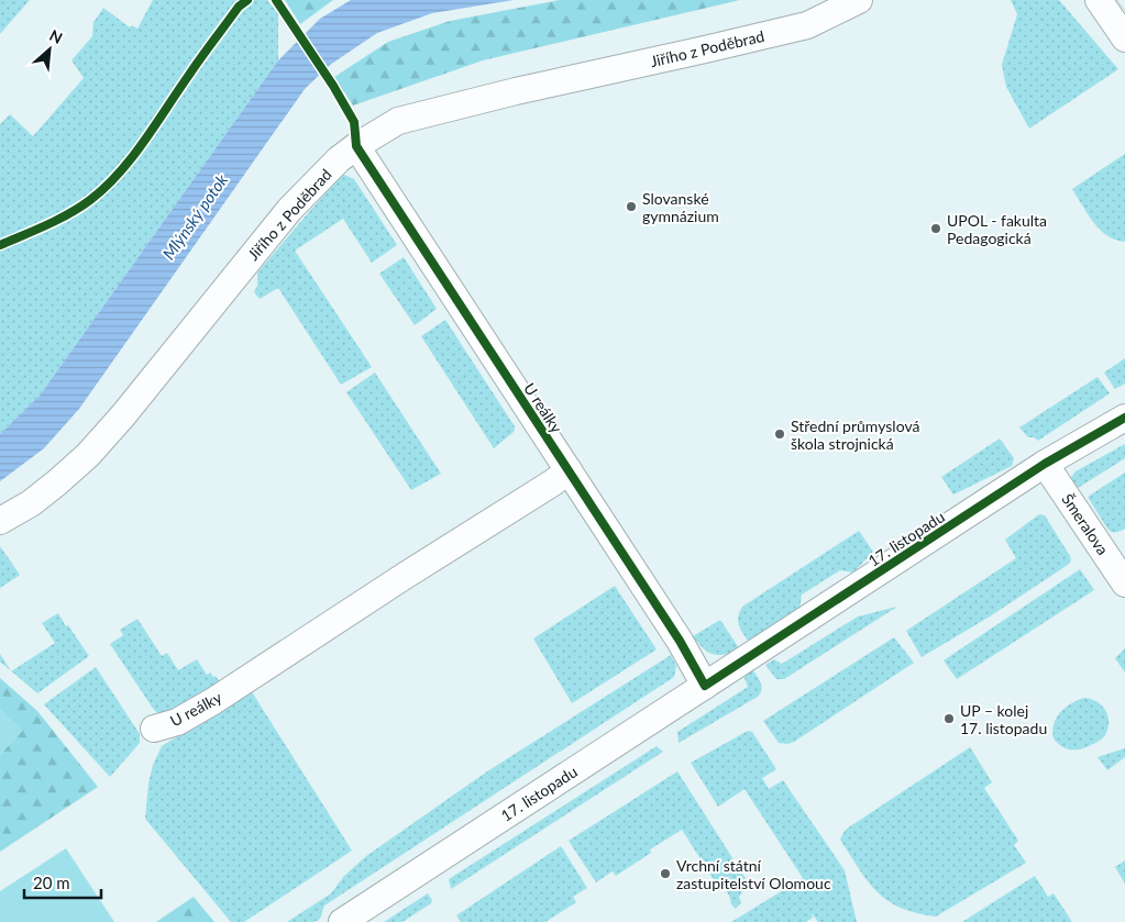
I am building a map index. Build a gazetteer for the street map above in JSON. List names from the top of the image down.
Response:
{
  "streets": {
    "street": [
      "Jiřího z Poděbrad",
      "U reálky",
      "Šmeralova",
      "17. listopadu"
    ]
  },
  "crossings": [
    ["Jiřího z Poděbrad", "U reálky"],
    ["U reálky", "17. listopadu"],
    ["Šmeralova", "17. listopadu"]
  ],
  "water": ["Mlýnský potok"],
  "places": [
    "Slovanské gymnázium",
    "UPOL - fakulta Pedagogická",
    "Střední průmyslová škola strojnická",
    "UP – kolej 17. listopadu",
    "Vrchní státní zastupitelství Olomouc"
  ],
  "scale_bar": "20 m",
  "north": "top right"
}
